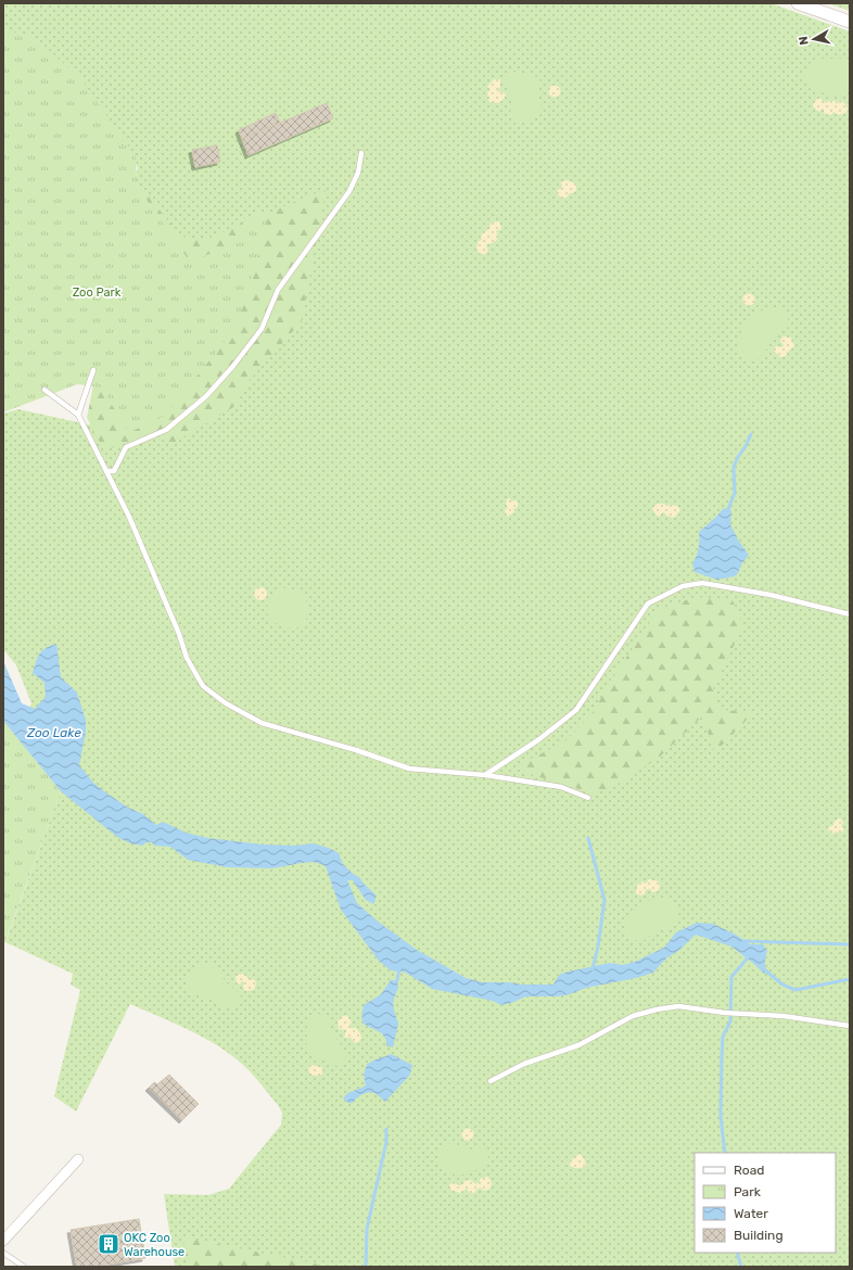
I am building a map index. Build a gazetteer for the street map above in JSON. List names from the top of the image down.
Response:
{
  "water": ["Zoo Lake"],
  "parks": ["Zoo Park"],
  "places": {
    "building": ["OKC Zoo Warehouse"]
  },
  "legend": [
    "Road",
    "Park",
    "Water",
    "Building"
  ],
  "north": "left"
}
